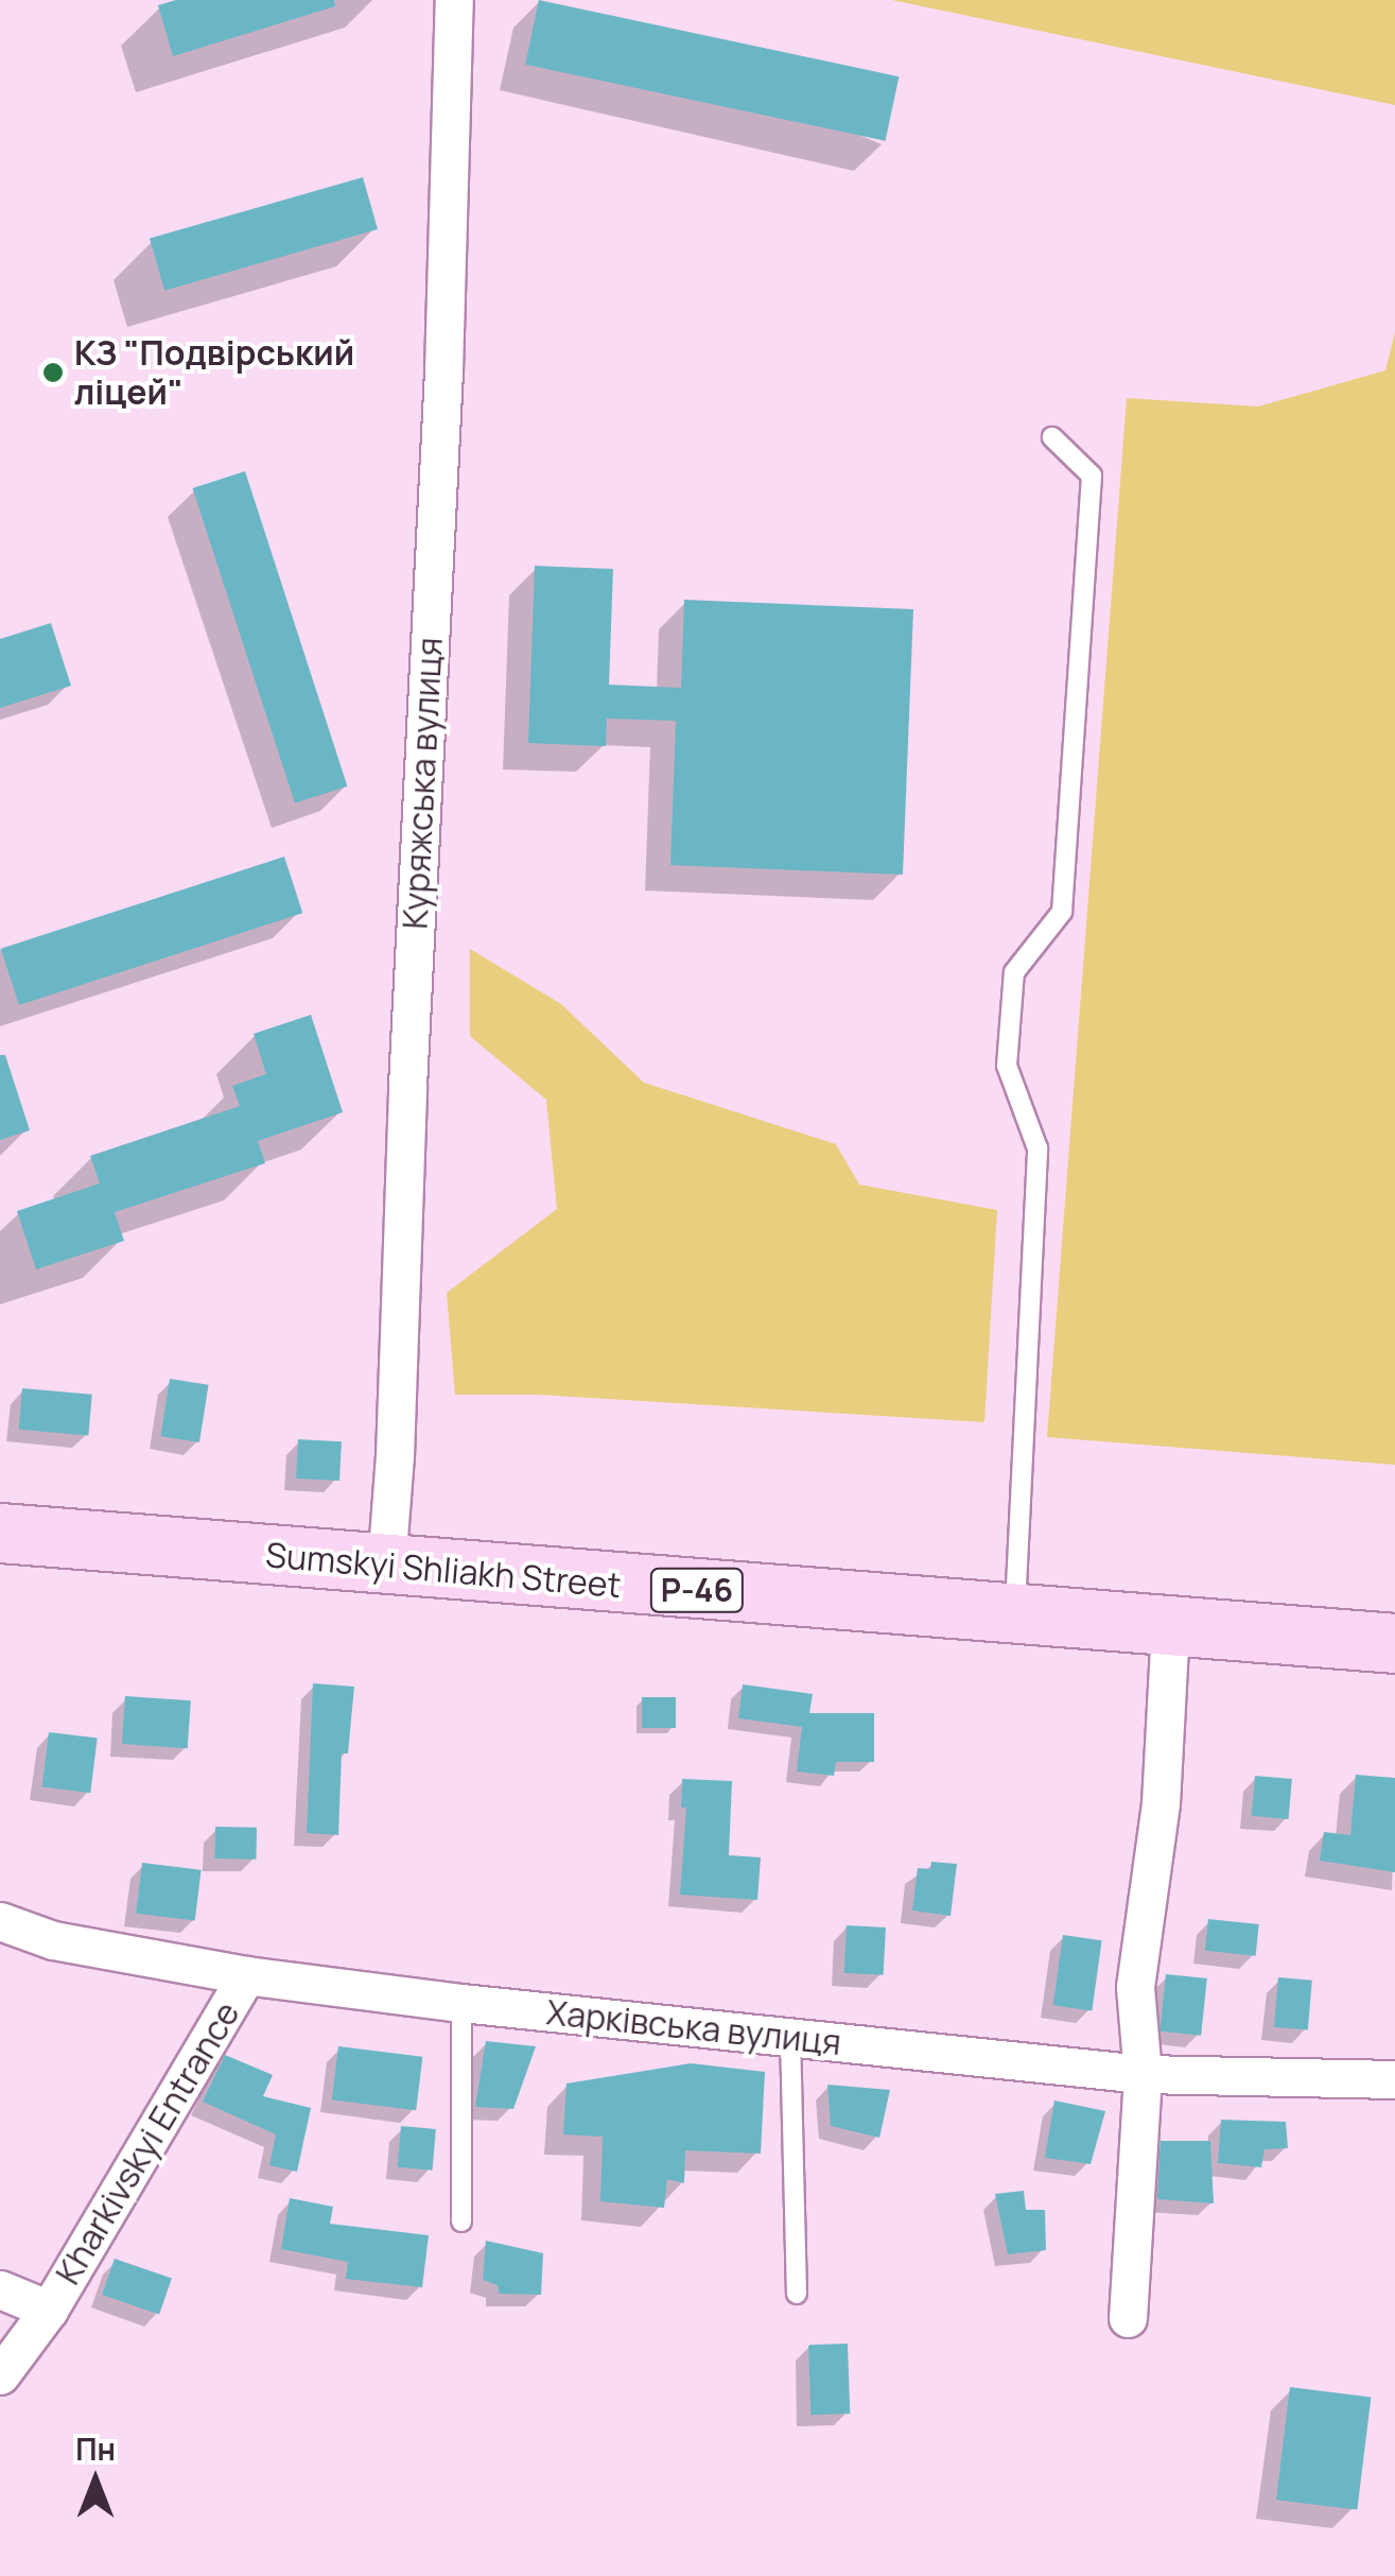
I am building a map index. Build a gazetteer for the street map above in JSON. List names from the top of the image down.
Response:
{
  "streets": {
    "main road": ["Sumskyi Shliakh Street", "Р-46"],
    "street": ["Куряжська вулиця", "Харківська вулиця", "Kharkivskyi Entrance"]
  },
  "crossings": [
    ["Куряжська вулиця", "Sumskyi Shliakh Street"],
    ["Харківська вулиця", "Kharkivskyi Entrance"]
  ],
  "places": ["КЗ \"Подвірський ліцей\""],
  "north": "top"
}
